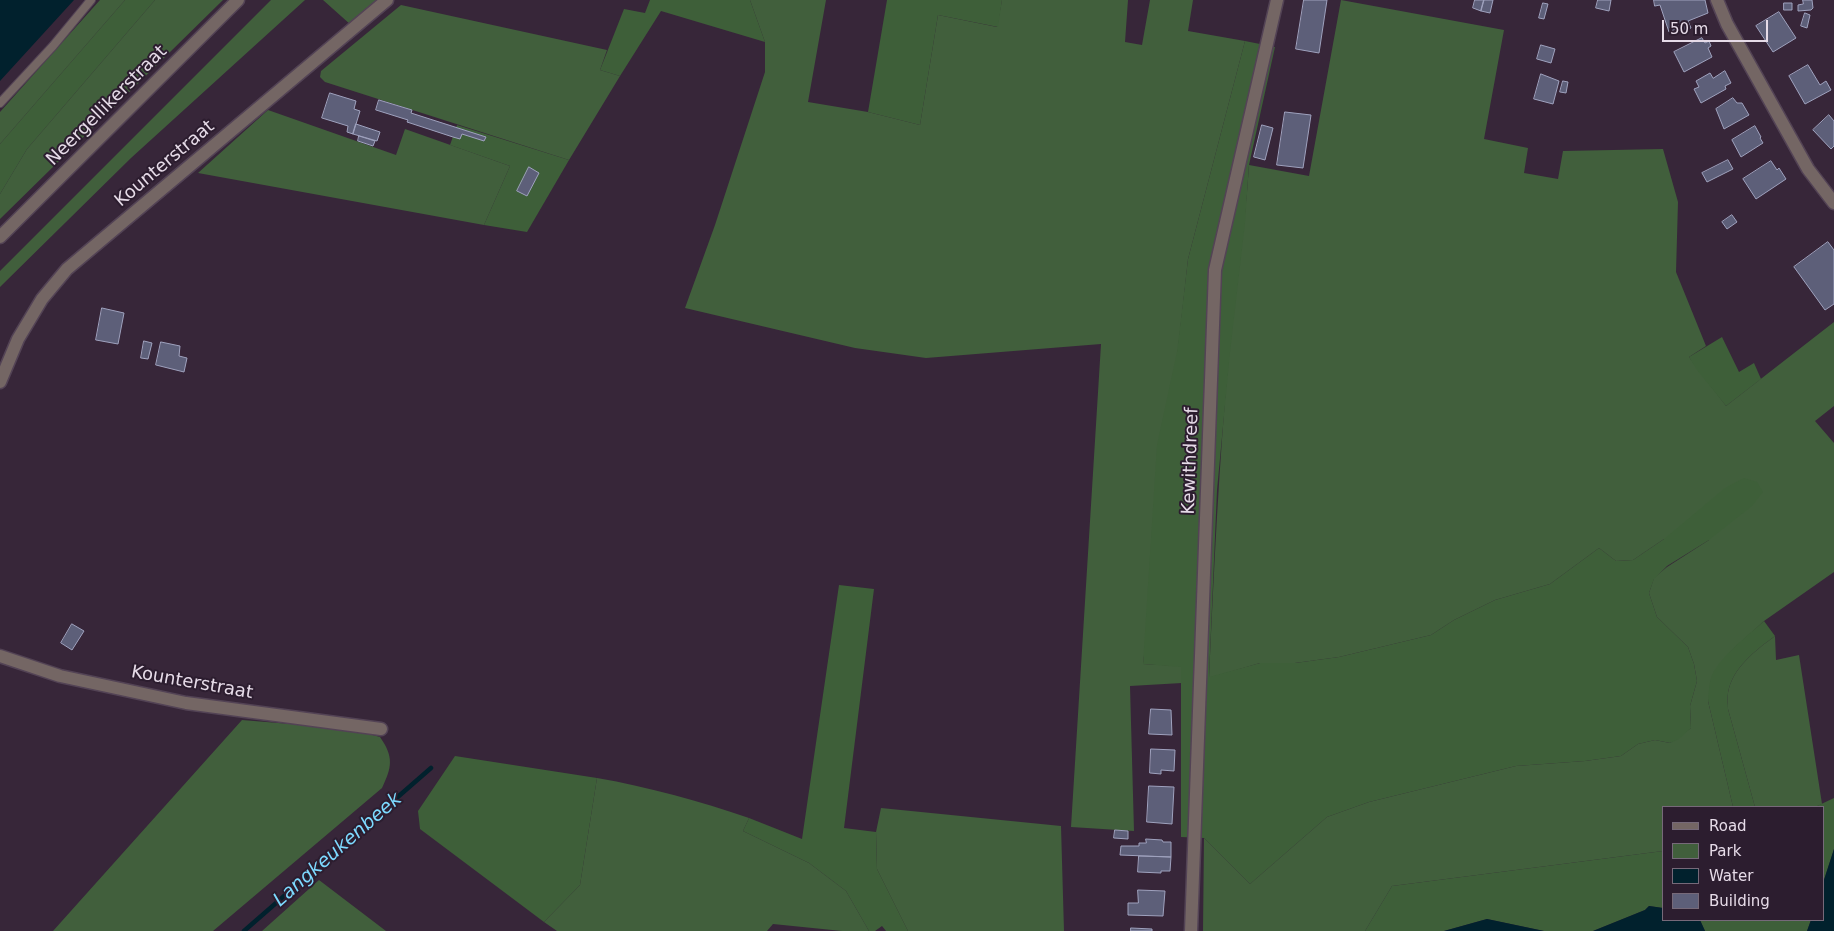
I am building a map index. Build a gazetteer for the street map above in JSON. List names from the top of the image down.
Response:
{
  "streets": {
    "street": ["Neergellikerstraat", "Kounterstraat", "Kewithdreef"]
  },
  "water": ["Langkeukenbeek"],
  "legend": [
    "Road",
    "Park",
    "Water",
    "Building"
  ],
  "scale_bar": "50 m"
}
